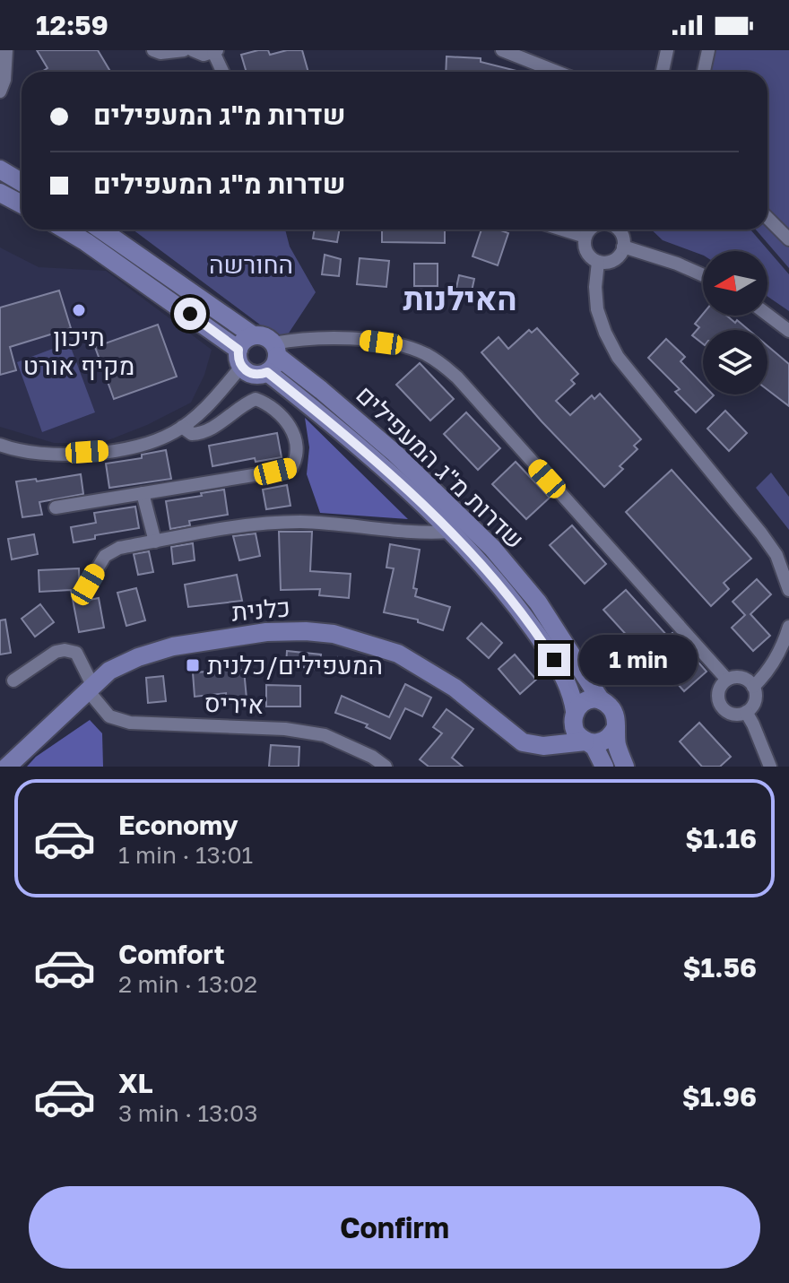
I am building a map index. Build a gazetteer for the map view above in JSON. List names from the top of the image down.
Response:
{
  "streets": {
    "main road": ["שדרות מ\"ג המעפילים", "כלנית"],
    "street": ["איריס"]
  },
  "crossings": [
    ["כלנית", "איריס"]
  ],
  "districts": ["האילנות"],
  "parks": ["החורשה"],
  "places": {
    "other": ["תיכון מקיף אורט"],
    "transit": ["המעפילים/כלנית"]
  },
  "north": "left",
  "page": {
    "status": "12:59",
    "banner": ["שדרות מ\"ג המעפילים", "שדרות מ\"ג המעפילים"],
    "bubble": "1 min",
    "list": [
      {
        "name": "Economy",
        "note": "1 min · 13:01",
        "value": "$1.16"
      },
      {
        "name": "Comfort",
        "note": "2 min · 13:02",
        "value": "$1.56"
      },
      {
        "name": "XL",
        "note": "3 min · 13:03",
        "value": "$1.96"
      }
    ],
    "buttons": "Confirm"
  }
}
